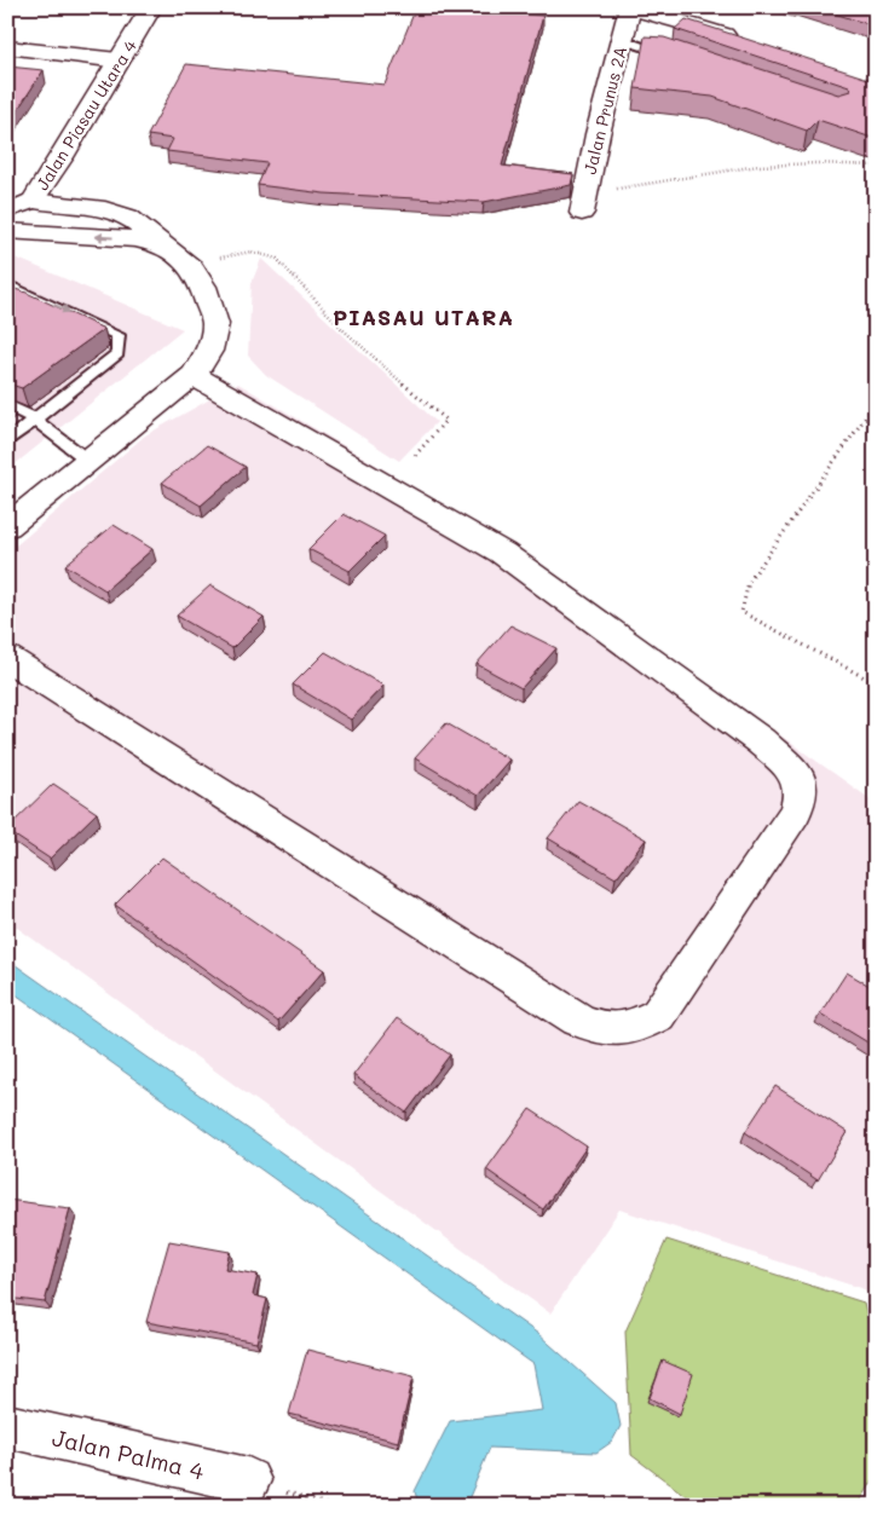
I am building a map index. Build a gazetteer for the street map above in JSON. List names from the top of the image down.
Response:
{
  "streets": {
    "street": ["Jalan Prunus 2A", "Jalan Piasau Utara 4", "Jalan Palma 4"]
  },
  "districts": ["PIASAU UTARA"]
}
